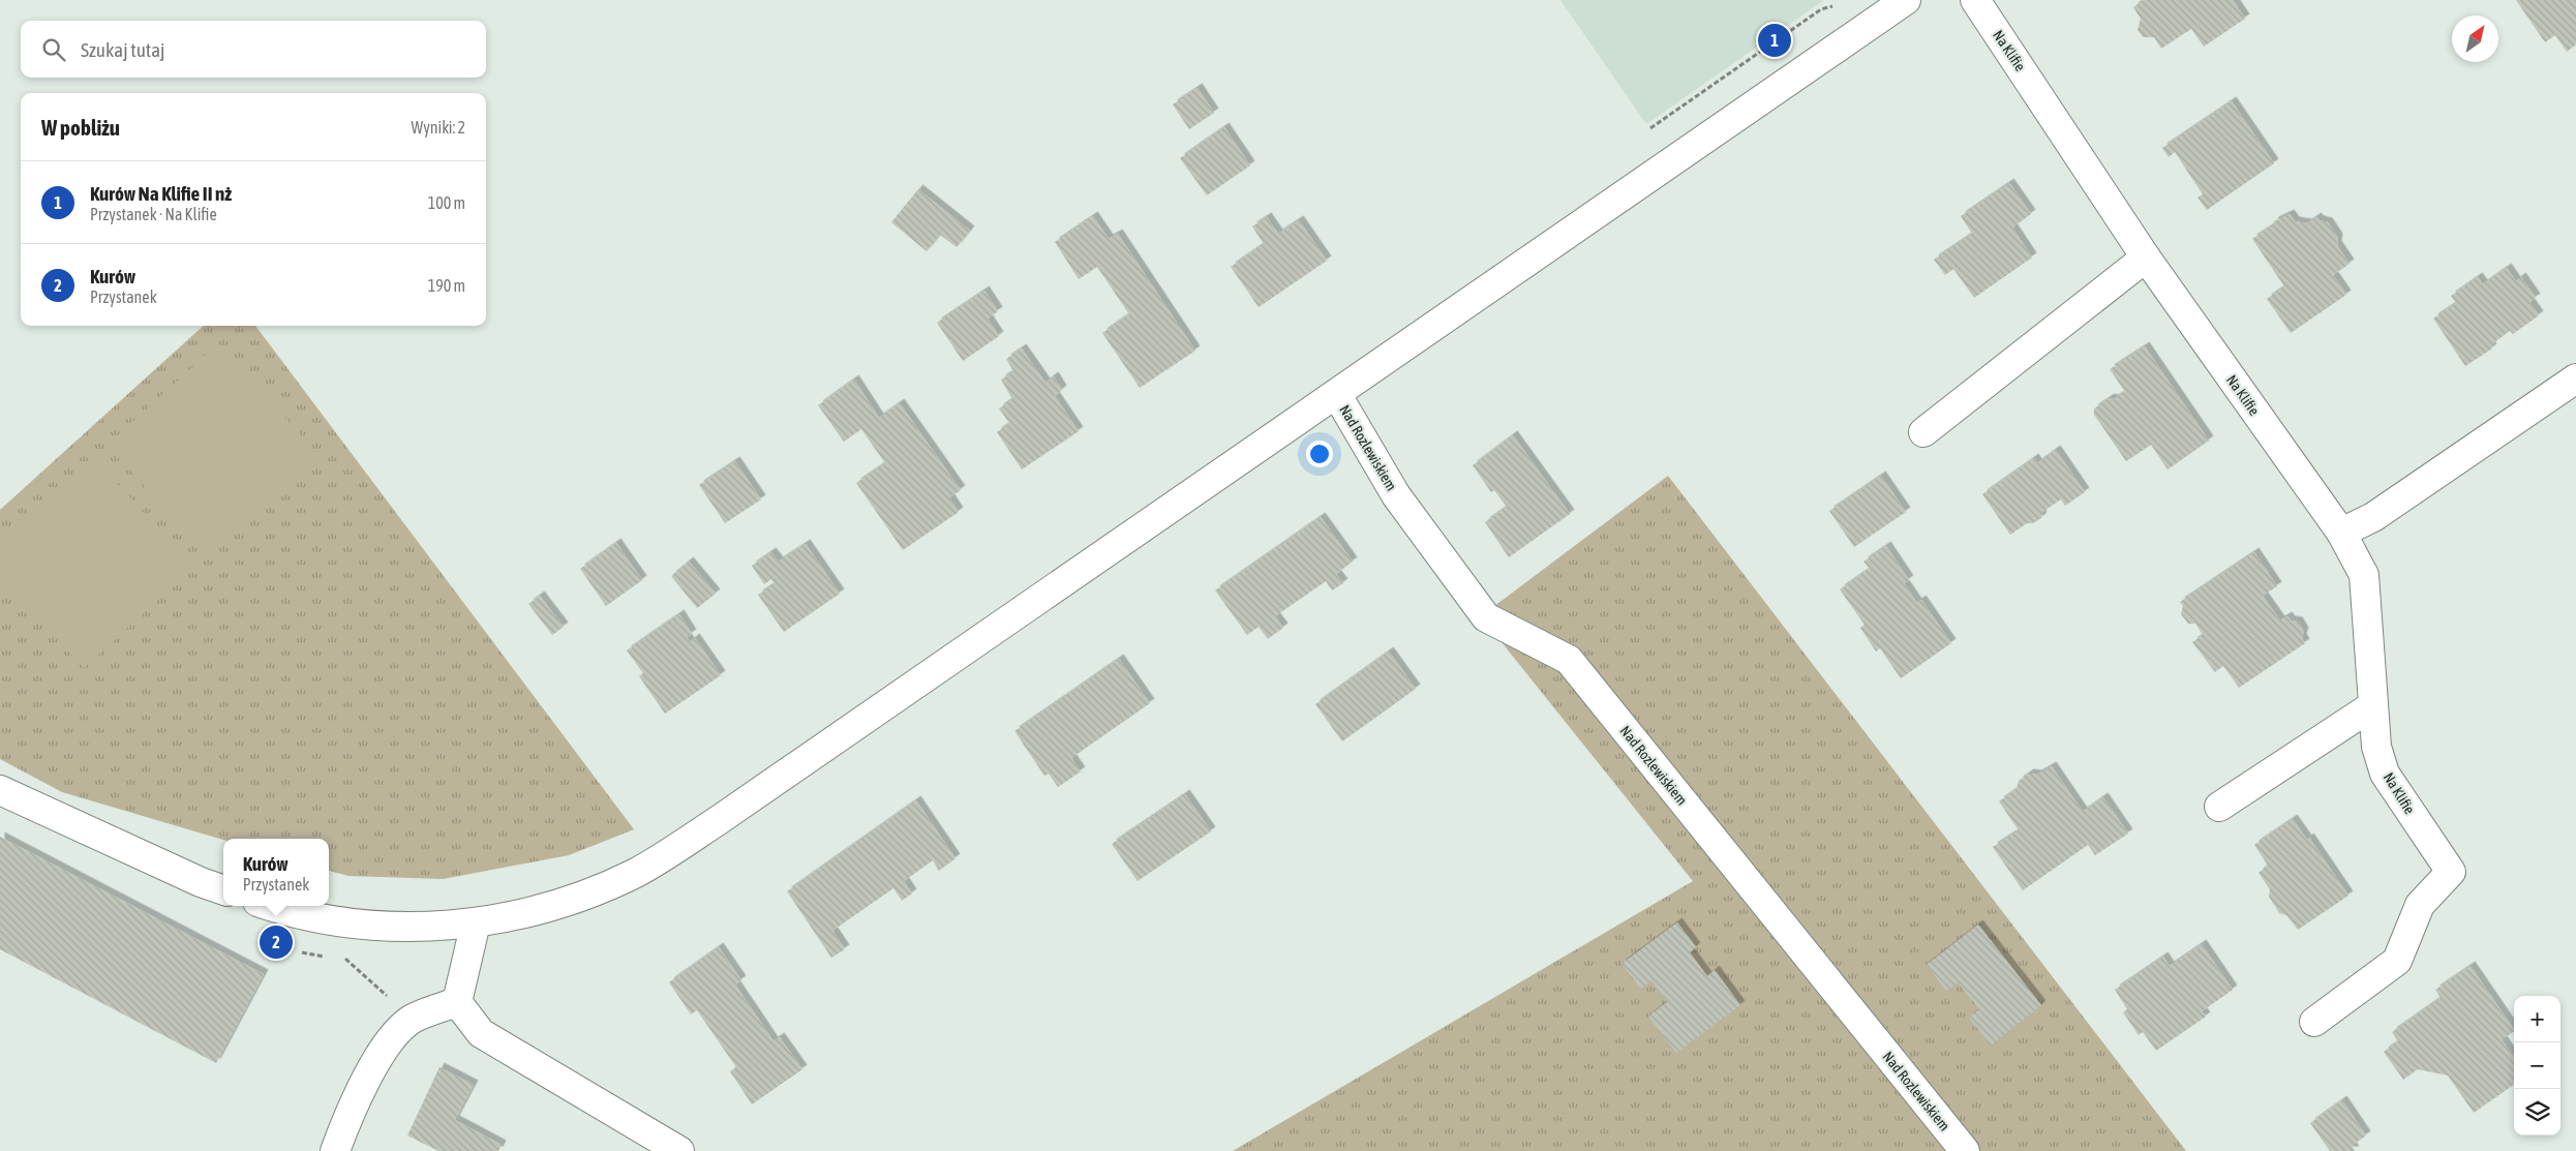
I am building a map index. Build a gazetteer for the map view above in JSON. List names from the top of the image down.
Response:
{
  "streets": {
    "street": ["Na Klifie", "Nad Rozlewiskiem"]
  },
  "north": "top right",
  "page": {
    "search": "Szukaj tutaj",
    "pins": ["1", "2"],
    "heading": ["W pobliżu", "Wyniki: 2"],
    "list": [
      {
        "mark": "1",
        "name": "Kurów Na Klifie II nż",
        "note": "Przystanek · Na Klifie",
        "value": "100 m"
      },
      {
        "mark": "2",
        "name": "Kurów",
        "note": "Przystanek",
        "value": "190 m"
      }
    ],
    "popup": ["Kurów", "Przystanek"],
    "map_buttons": ["+", "−"]
  }
}
